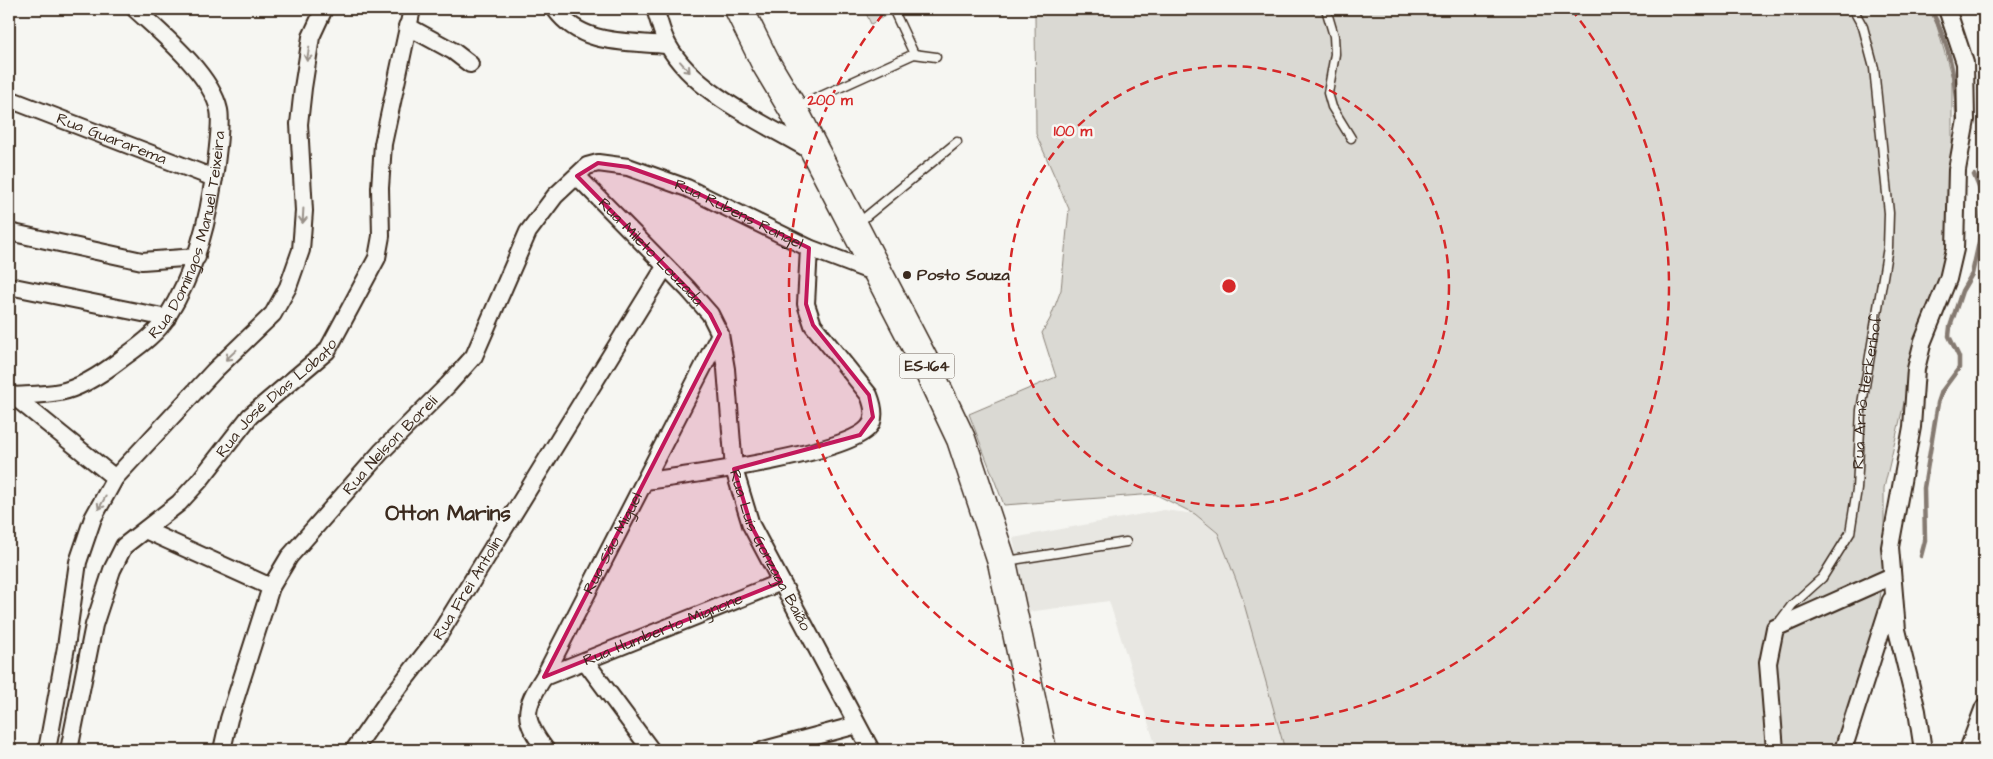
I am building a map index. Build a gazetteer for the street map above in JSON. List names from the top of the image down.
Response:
{
  "streets": {
    "highway": ["ES-164"],
    "street": [
      "Rua Guararema",
      "Rua Rubens Rangel",
      "Rua Domingos Manuel Teixeira",
      "Rua Mileto Louzada",
      "Rua Arnô Herkenhof",
      "Rua José Dias Lobato",
      "Rua Nelson Boreli",
      "Rua São Miguel",
      "Rua Luís Gonzaga Baião",
      "Rua Frei Antolin",
      "Rua Humberto Mignone"
    ]
  },
  "crossings": [
    ["Rua Guararema", "Rua Domingos Manuel Teixeira"],
    ["Rua Rubens Rangel", "ES-164"],
    ["Rua Rubens Rangel", "Rua Nelson Boreli"],
    ["Rua Mileto Louzada", "Rua Nelson Boreli"],
    ["Rua Mileto Louzada", "Rua São Miguel"],
    ["Rua Mileto Louzada", "Rua Luís Gonzaga Baião"],
    ["Rua Mileto Louzada", "Rua Frei Antolin"],
    ["Rua São Miguel", "Rua Luís Gonzaga Baião"],
    ["Rua São Miguel", "Rua Humberto Mignone"],
    ["Rua Luís Gonzaga Baião", "Rua Humberto Mignone"]
  ],
  "districts": ["Otton Marins"],
  "places": ["Posto Souza"],
  "rings": ["200 m", "100 m"]
}
